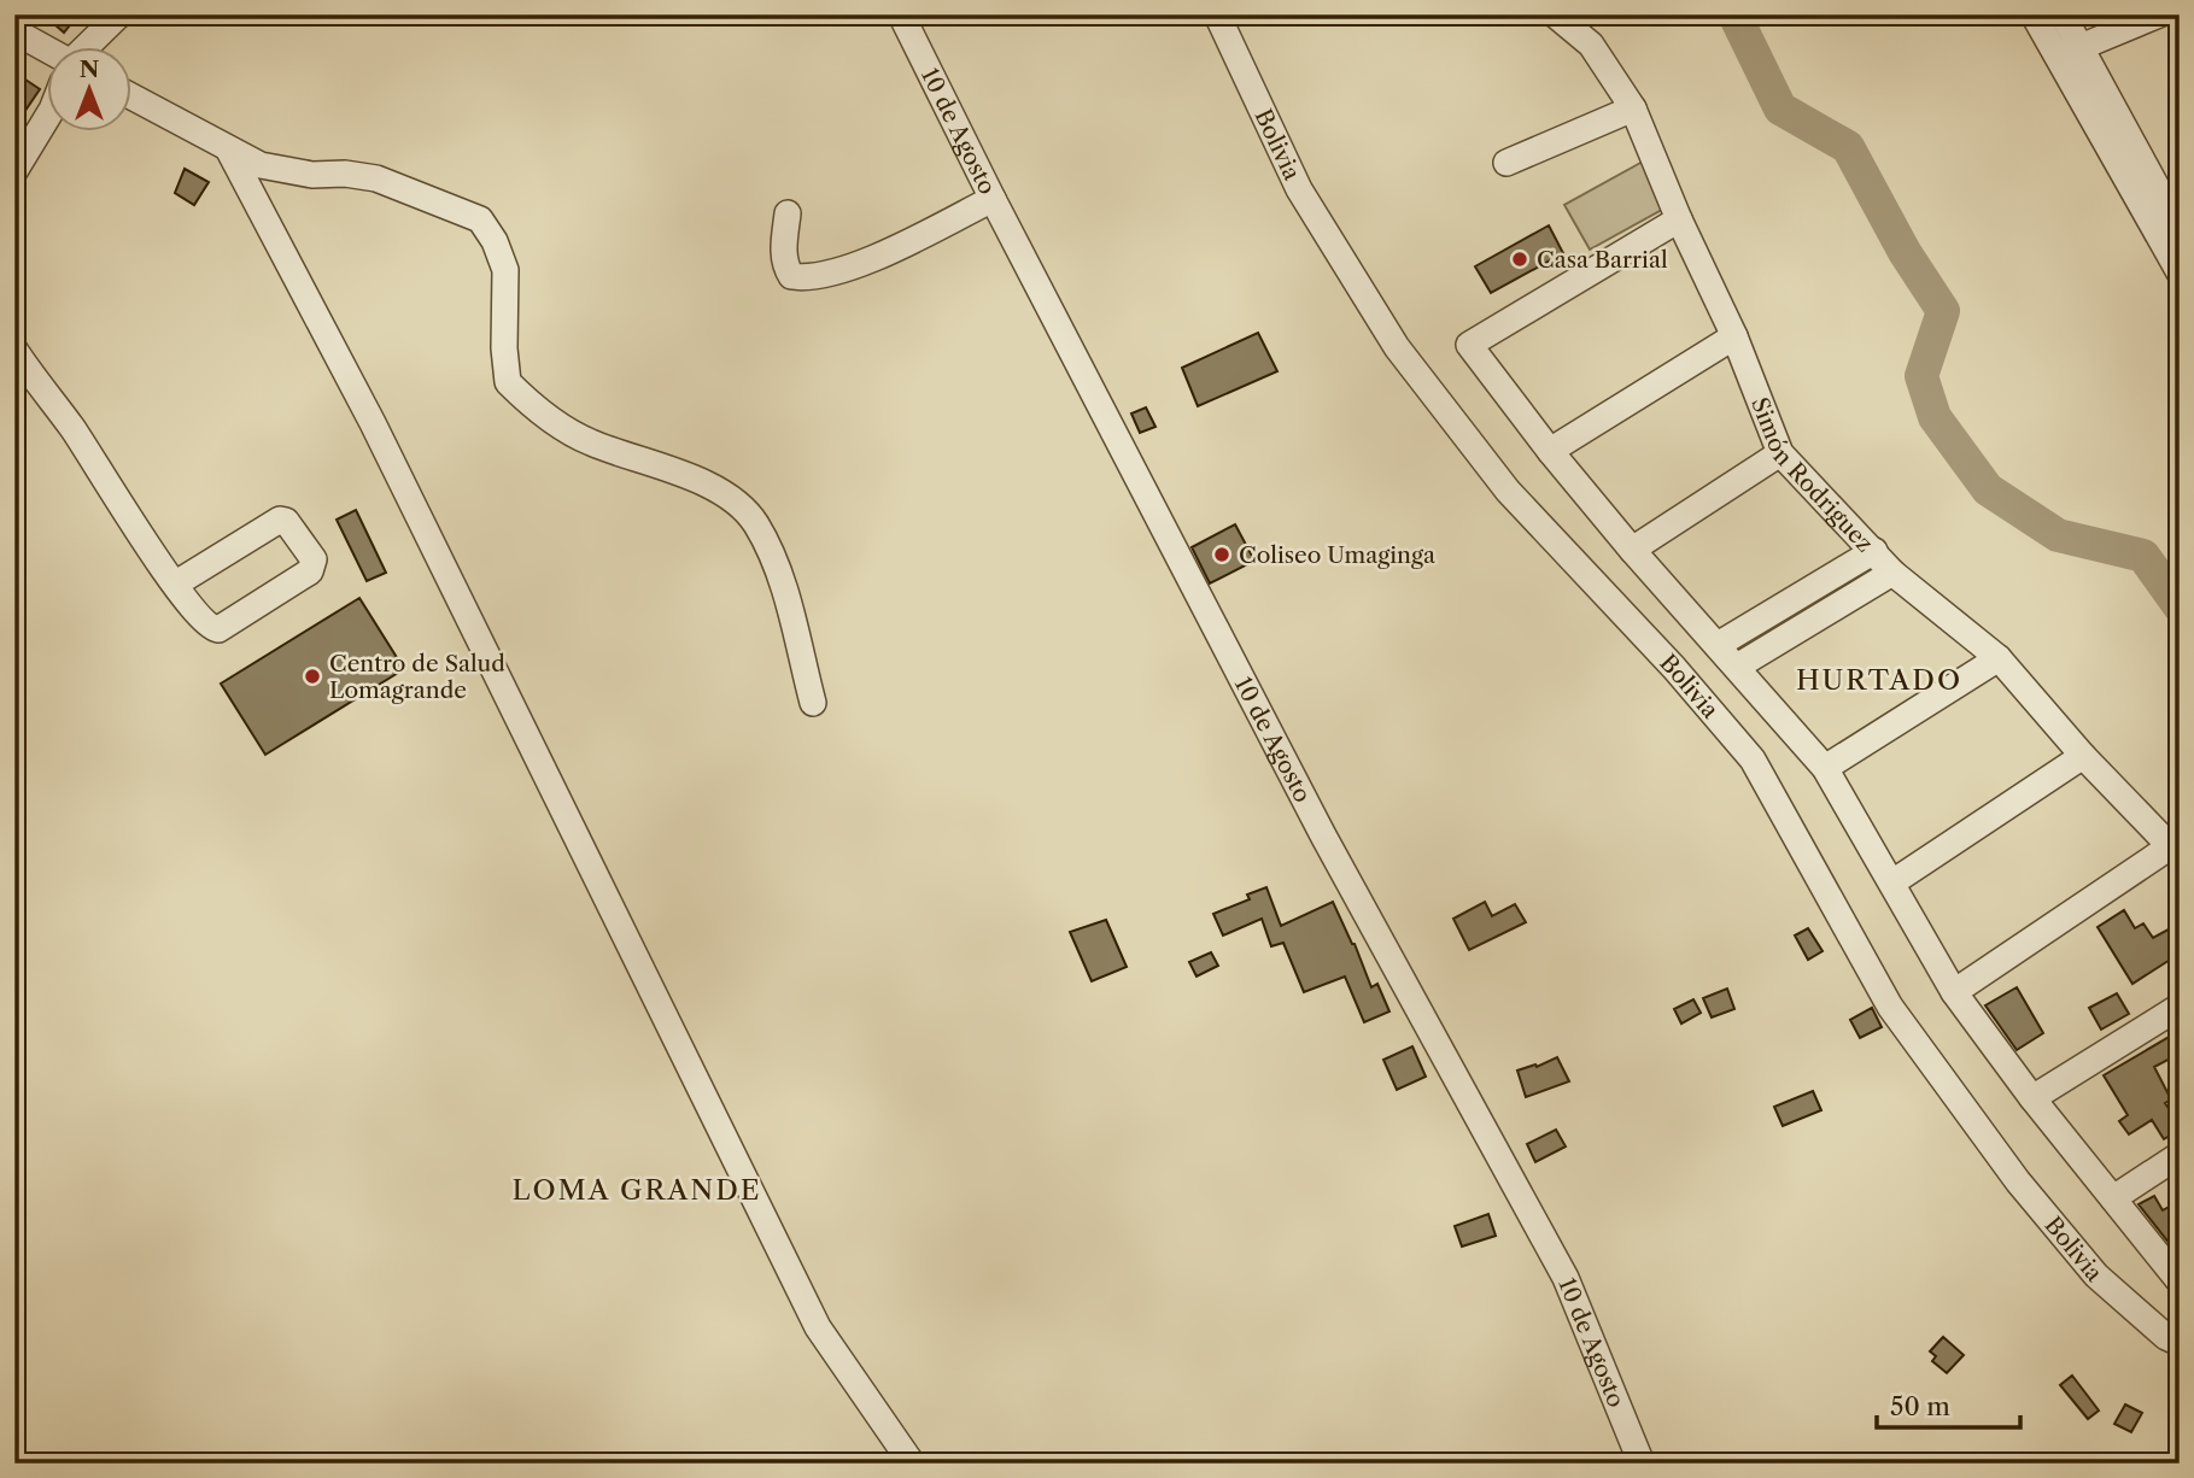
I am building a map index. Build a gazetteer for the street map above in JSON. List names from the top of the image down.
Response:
{
  "streets": {
    "street": ["10 de Agosto", "Bolivia", "Simón Rodriguez"]
  },
  "districts": ["HURTADO", "LOMA GRANDE"],
  "places": ["Casa Barrial", "Coliseo Umaginga", "Centro de Salud Lomagrande"],
  "scale_bar": "50 m",
  "north": "top"
}
